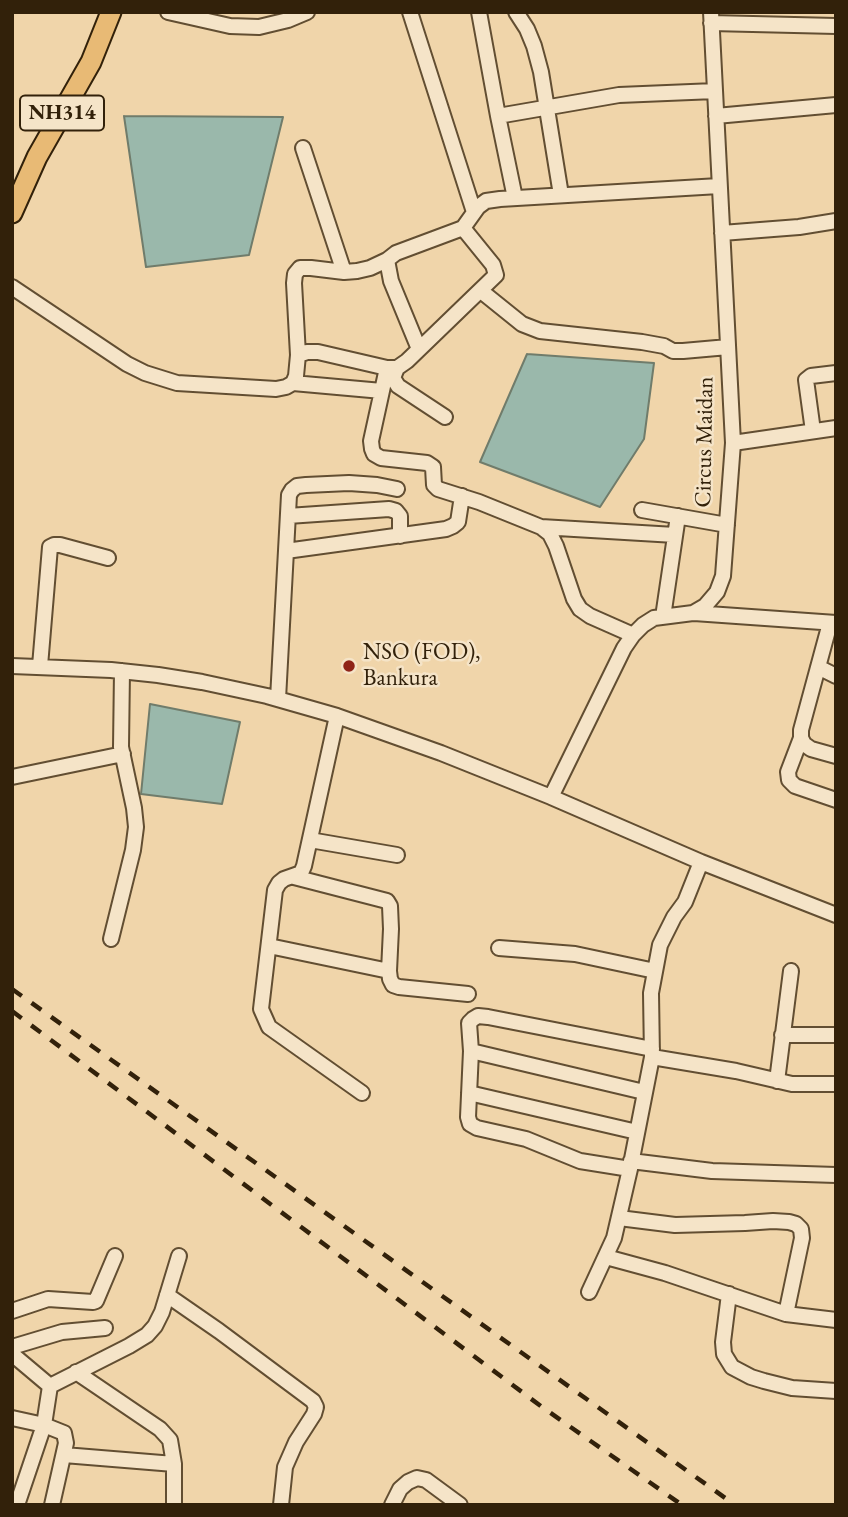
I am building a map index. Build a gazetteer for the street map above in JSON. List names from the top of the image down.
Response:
{
  "streets": {
    "highway": ["NH314"],
    "street": ["Circus Maidan"]
  },
  "places": ["NSO (FOD), Bankura"]
}
